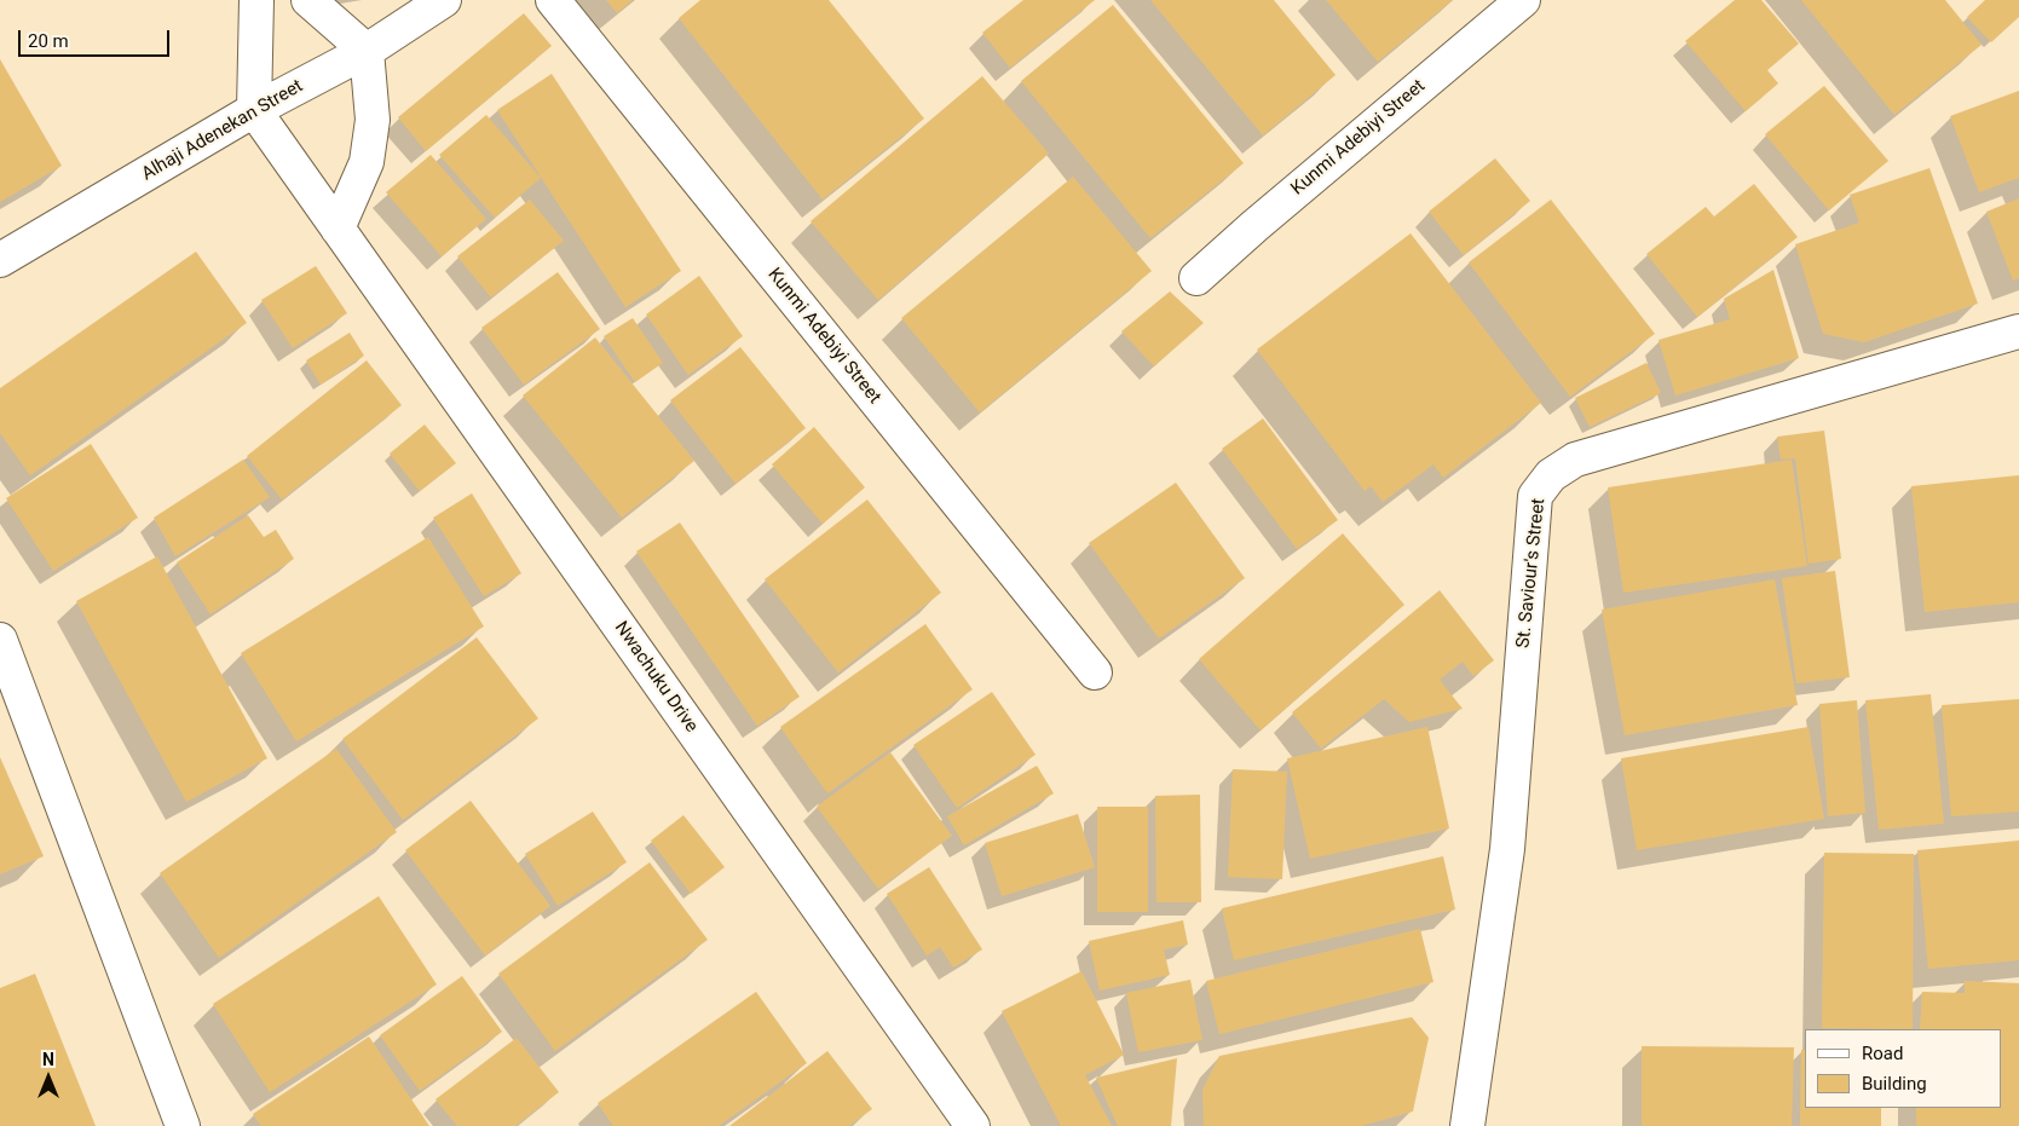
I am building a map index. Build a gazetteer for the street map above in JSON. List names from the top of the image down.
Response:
{
  "streets": {
    "street": [
      "Alhaji Adenekan Street",
      "Kunmi Adebiyi Street",
      "St. Saviour's Street",
      "Nwachuku Drive"
    ]
  },
  "crossings": [
    ["Alhaji Adenekan Street", "Nwachuku Drive"]
  ],
  "legend": ["Road", "Building"],
  "scale_bar": "20 m",
  "north": "top"
}
